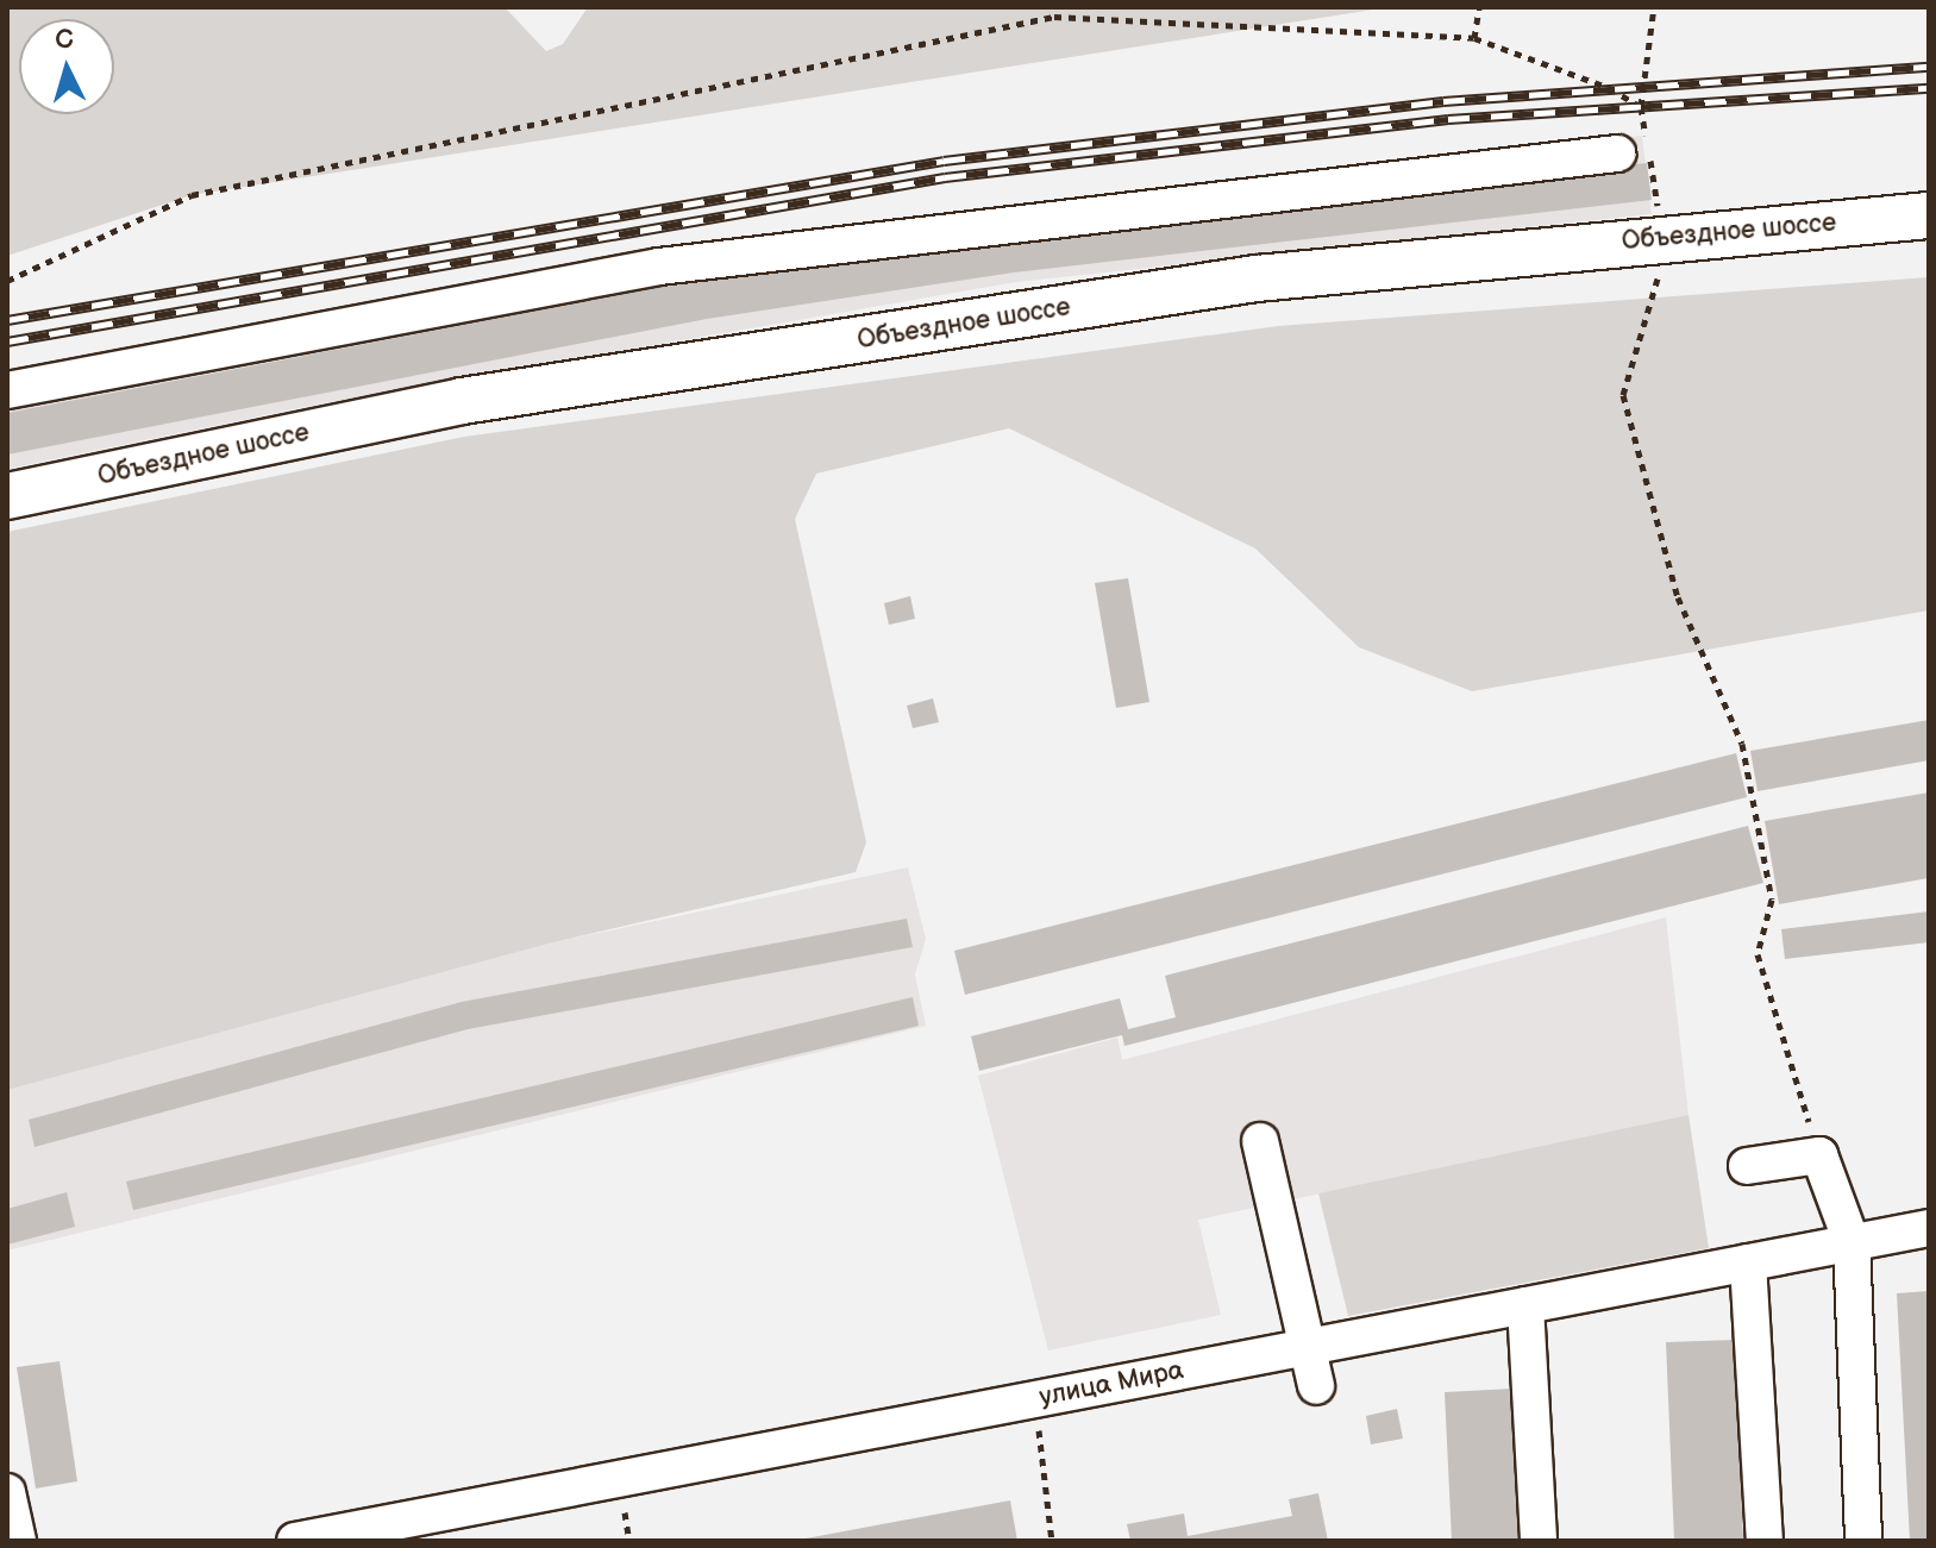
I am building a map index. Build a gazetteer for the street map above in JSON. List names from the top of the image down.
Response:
{
  "streets": {
    "main road": ["Объездное шоссе"],
    "street": ["улица Мира"]
  },
  "north": "top"
}
